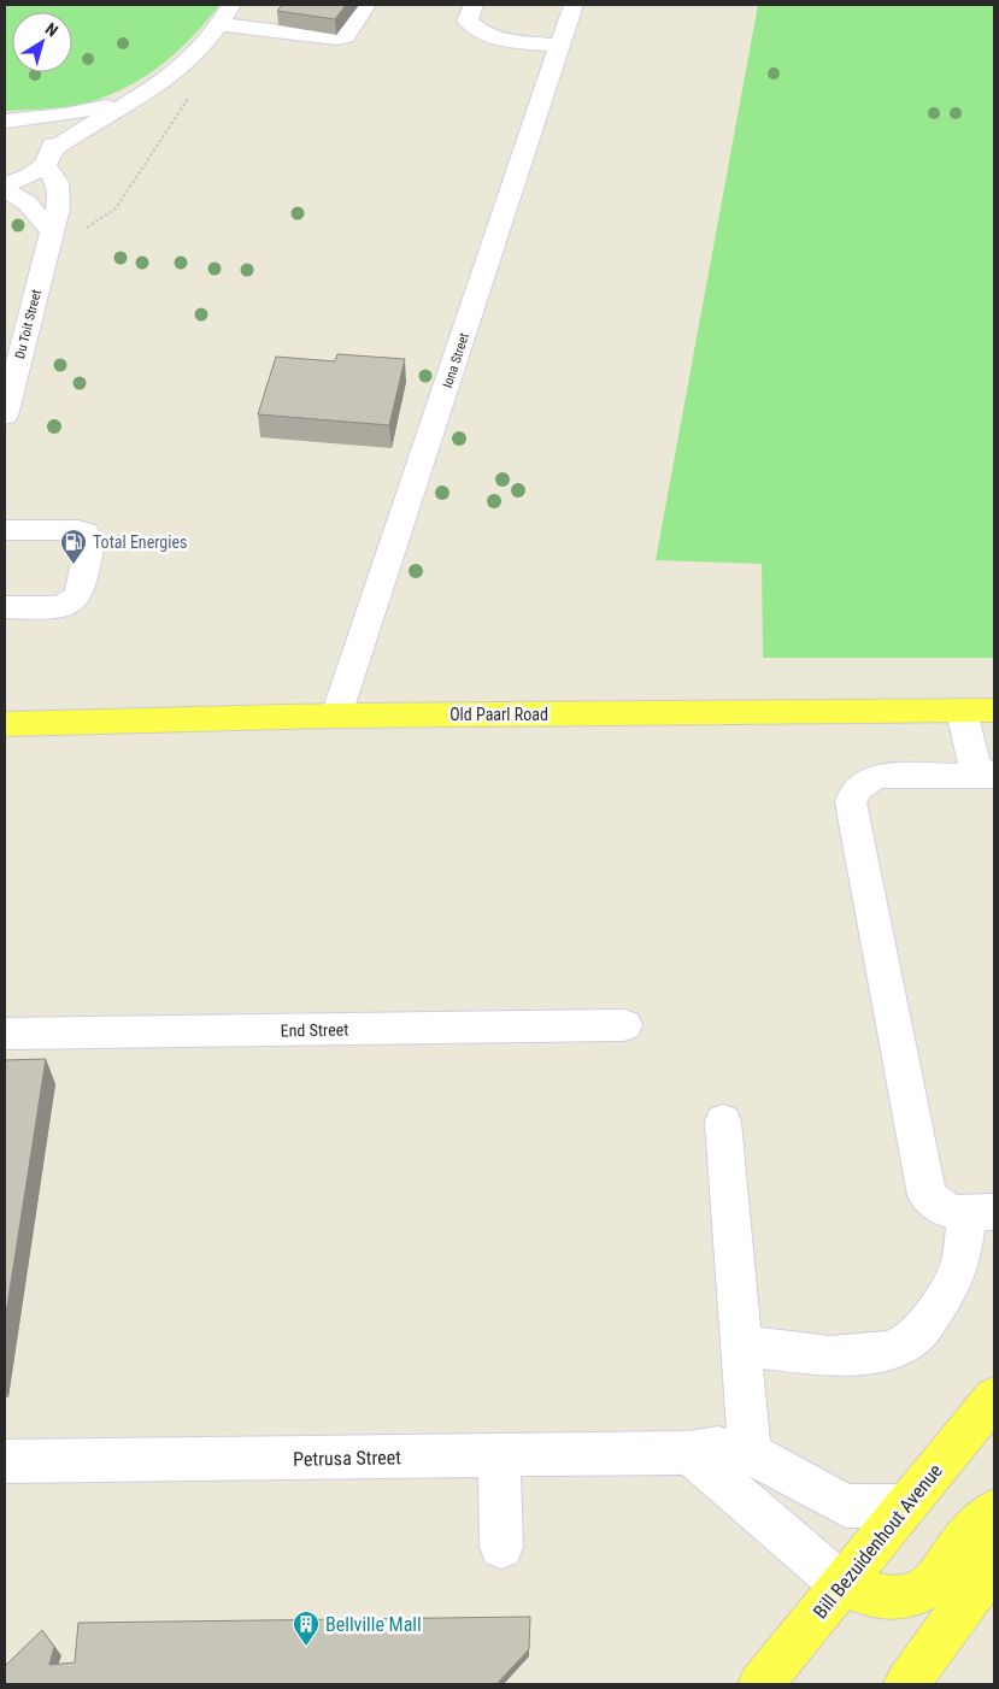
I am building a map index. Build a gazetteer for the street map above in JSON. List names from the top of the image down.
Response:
{
  "streets": {
    "main road": ["Old Paarl Road", "Bill Bezuidenhout Avenue"],
    "street": [
      "Du Toit Street",
      "Iona Street",
      "End Street",
      "Petrusa Street"
    ]
  },
  "crossings": [
    ["Iona Street", "Old Paarl Road"],
    ["Petrusa Street", "Bill Bezuidenhout Avenue"]
  ],
  "places": {
    "fuel station": ["Total Energies"],
    "building": ["Bellville Mall"]
  },
  "north": "top right"
}
